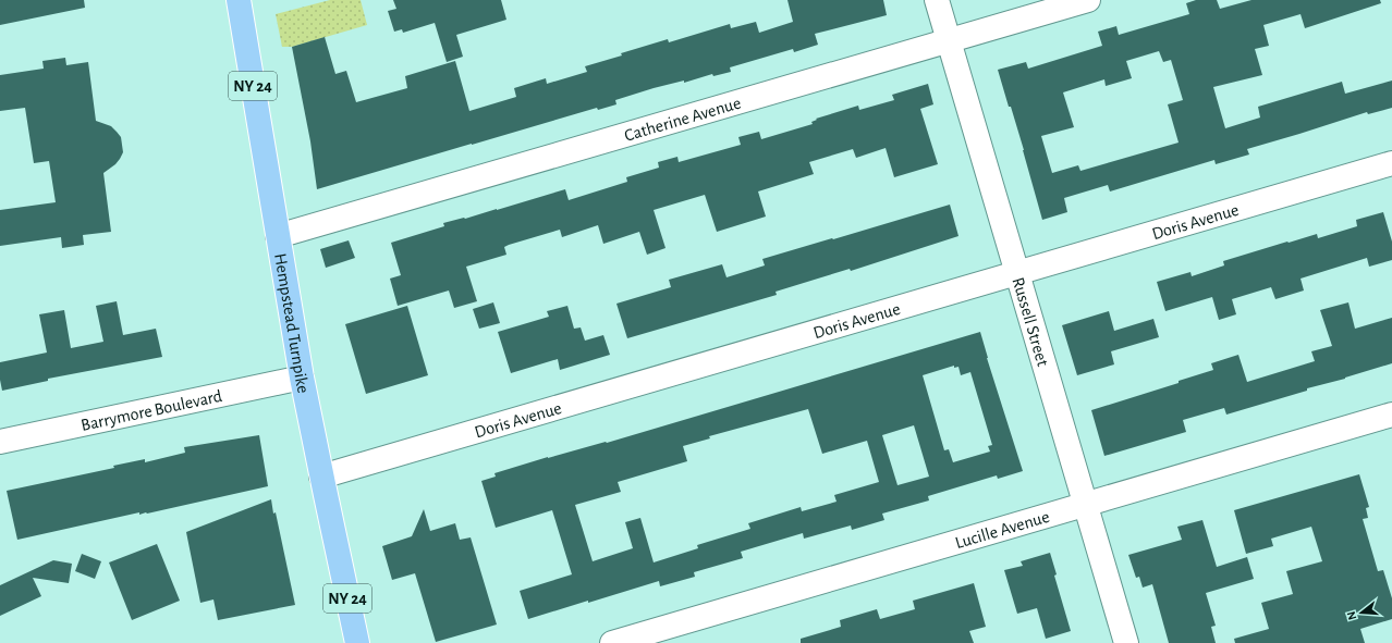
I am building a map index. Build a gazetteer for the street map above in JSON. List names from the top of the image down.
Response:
{
  "streets": {
    "main road": ["NY 24", "Hempstead Turnpike"],
    "street": [
      "Catherine Avenue",
      "Doris Avenue",
      "Russell Street",
      "Barrymore Boulevard",
      "Lucille Avenue"
    ]
  },
  "crossings": [
    ["Catherine Avenue", "Russell Street"],
    ["Catherine Avenue", "Hempstead Turnpike"],
    ["Doris Avenue", "Russell Street"],
    ["Doris Avenue", "Hempstead Turnpike"],
    ["Russell Street", "Lucille Avenue"],
    ["Hempstead Turnpike", "Barrymore Boulevard"]
  ],
  "north": "left"
}
